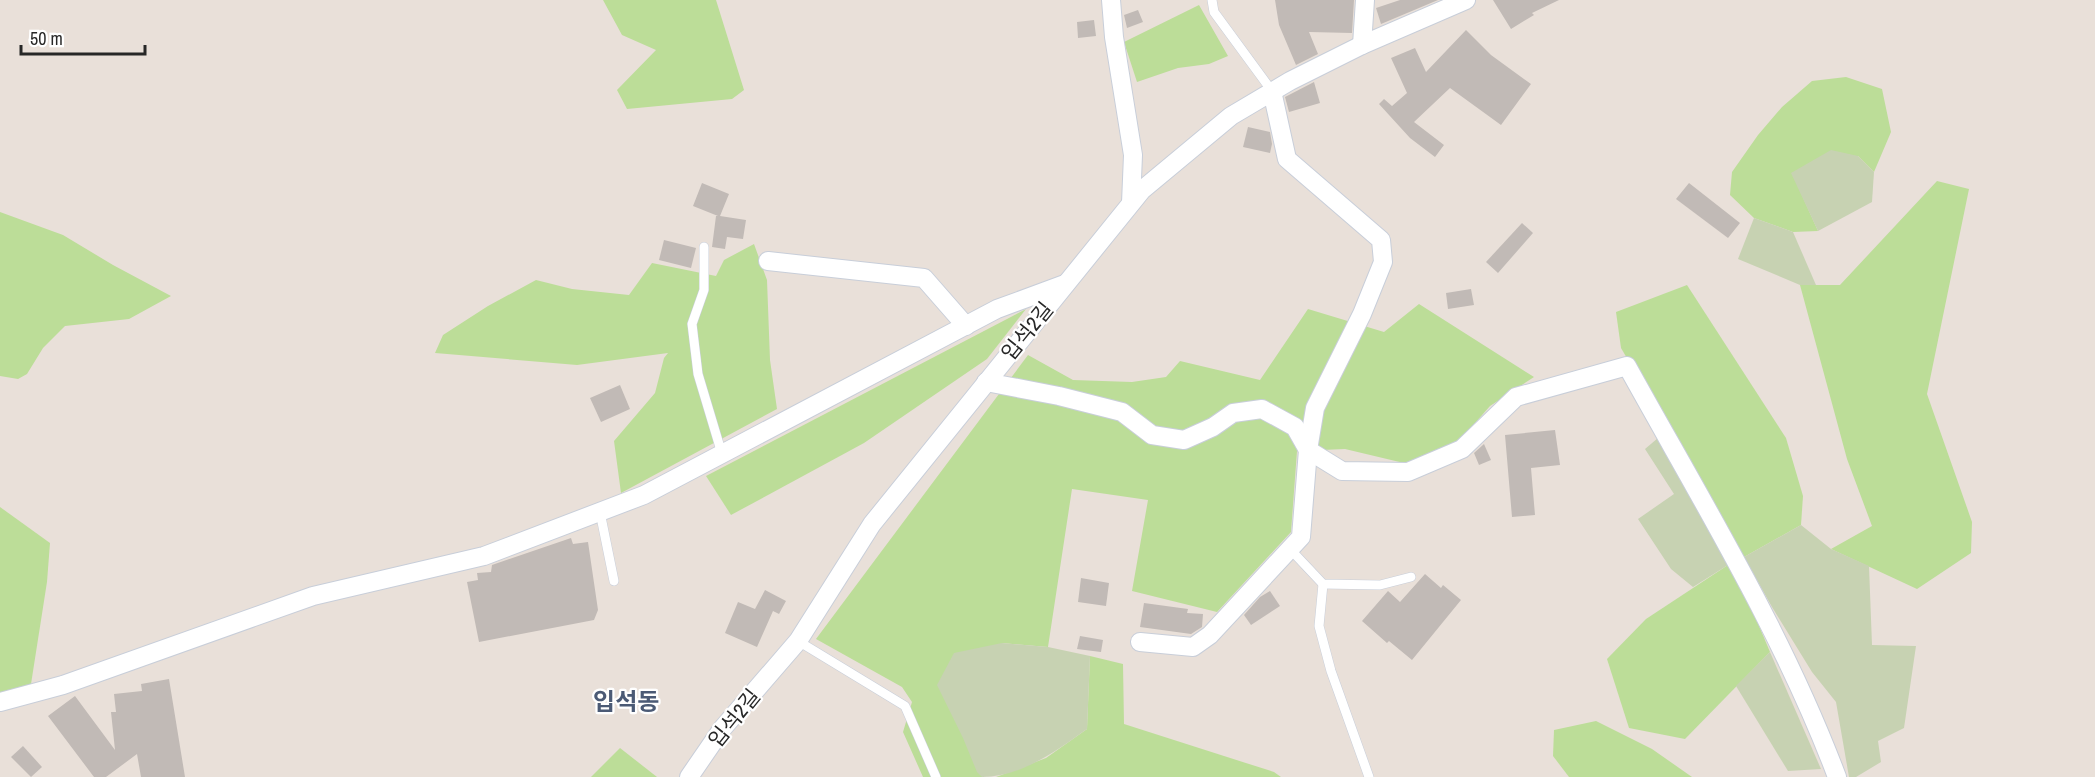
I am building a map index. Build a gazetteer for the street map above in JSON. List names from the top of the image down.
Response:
{
  "streets": {
    "street": ["입석2길"]
  },
  "districts": ["입석동"],
  "scale_bar": "50 m"
}
